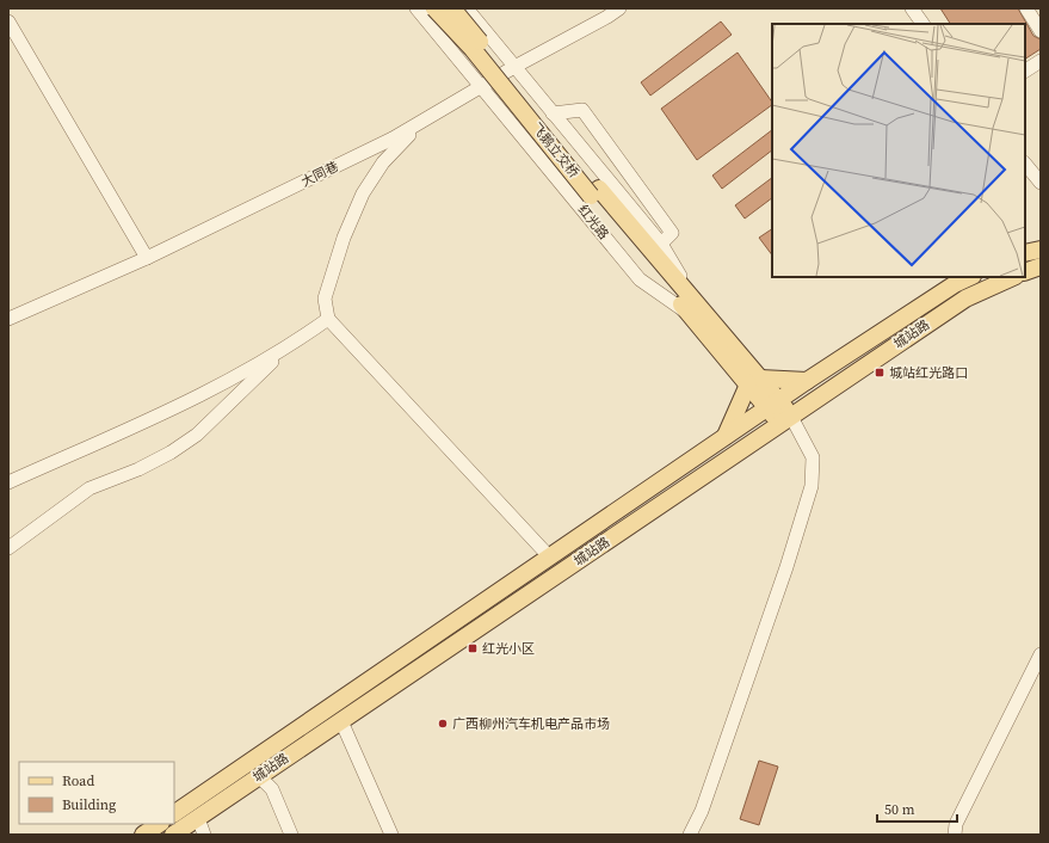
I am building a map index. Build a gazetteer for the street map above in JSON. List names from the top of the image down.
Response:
{
  "streets": {
    "main road": ["飞鹅立交桥", "红光路", "城站路"],
    "street": ["大同巷"]
  },
  "crossings": [
    ["飞鹅立交桥", "红光路"],
    ["大同巷", "红光路"],
    ["红光路", "城站路"]
  ],
  "places": {
    "transit": ["城站红光路口", "红光小区"],
    "other": ["广西柳州汽车机电产品市场"]
  },
  "legend": ["Road", "Building"],
  "scale_bar": "50 m"
}
